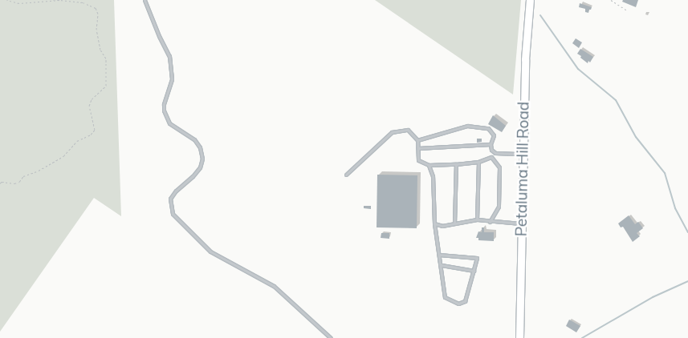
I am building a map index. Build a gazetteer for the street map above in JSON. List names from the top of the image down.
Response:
{
  "streets": {
    "main road": ["Petaluma Hill Road"]
  }
}
